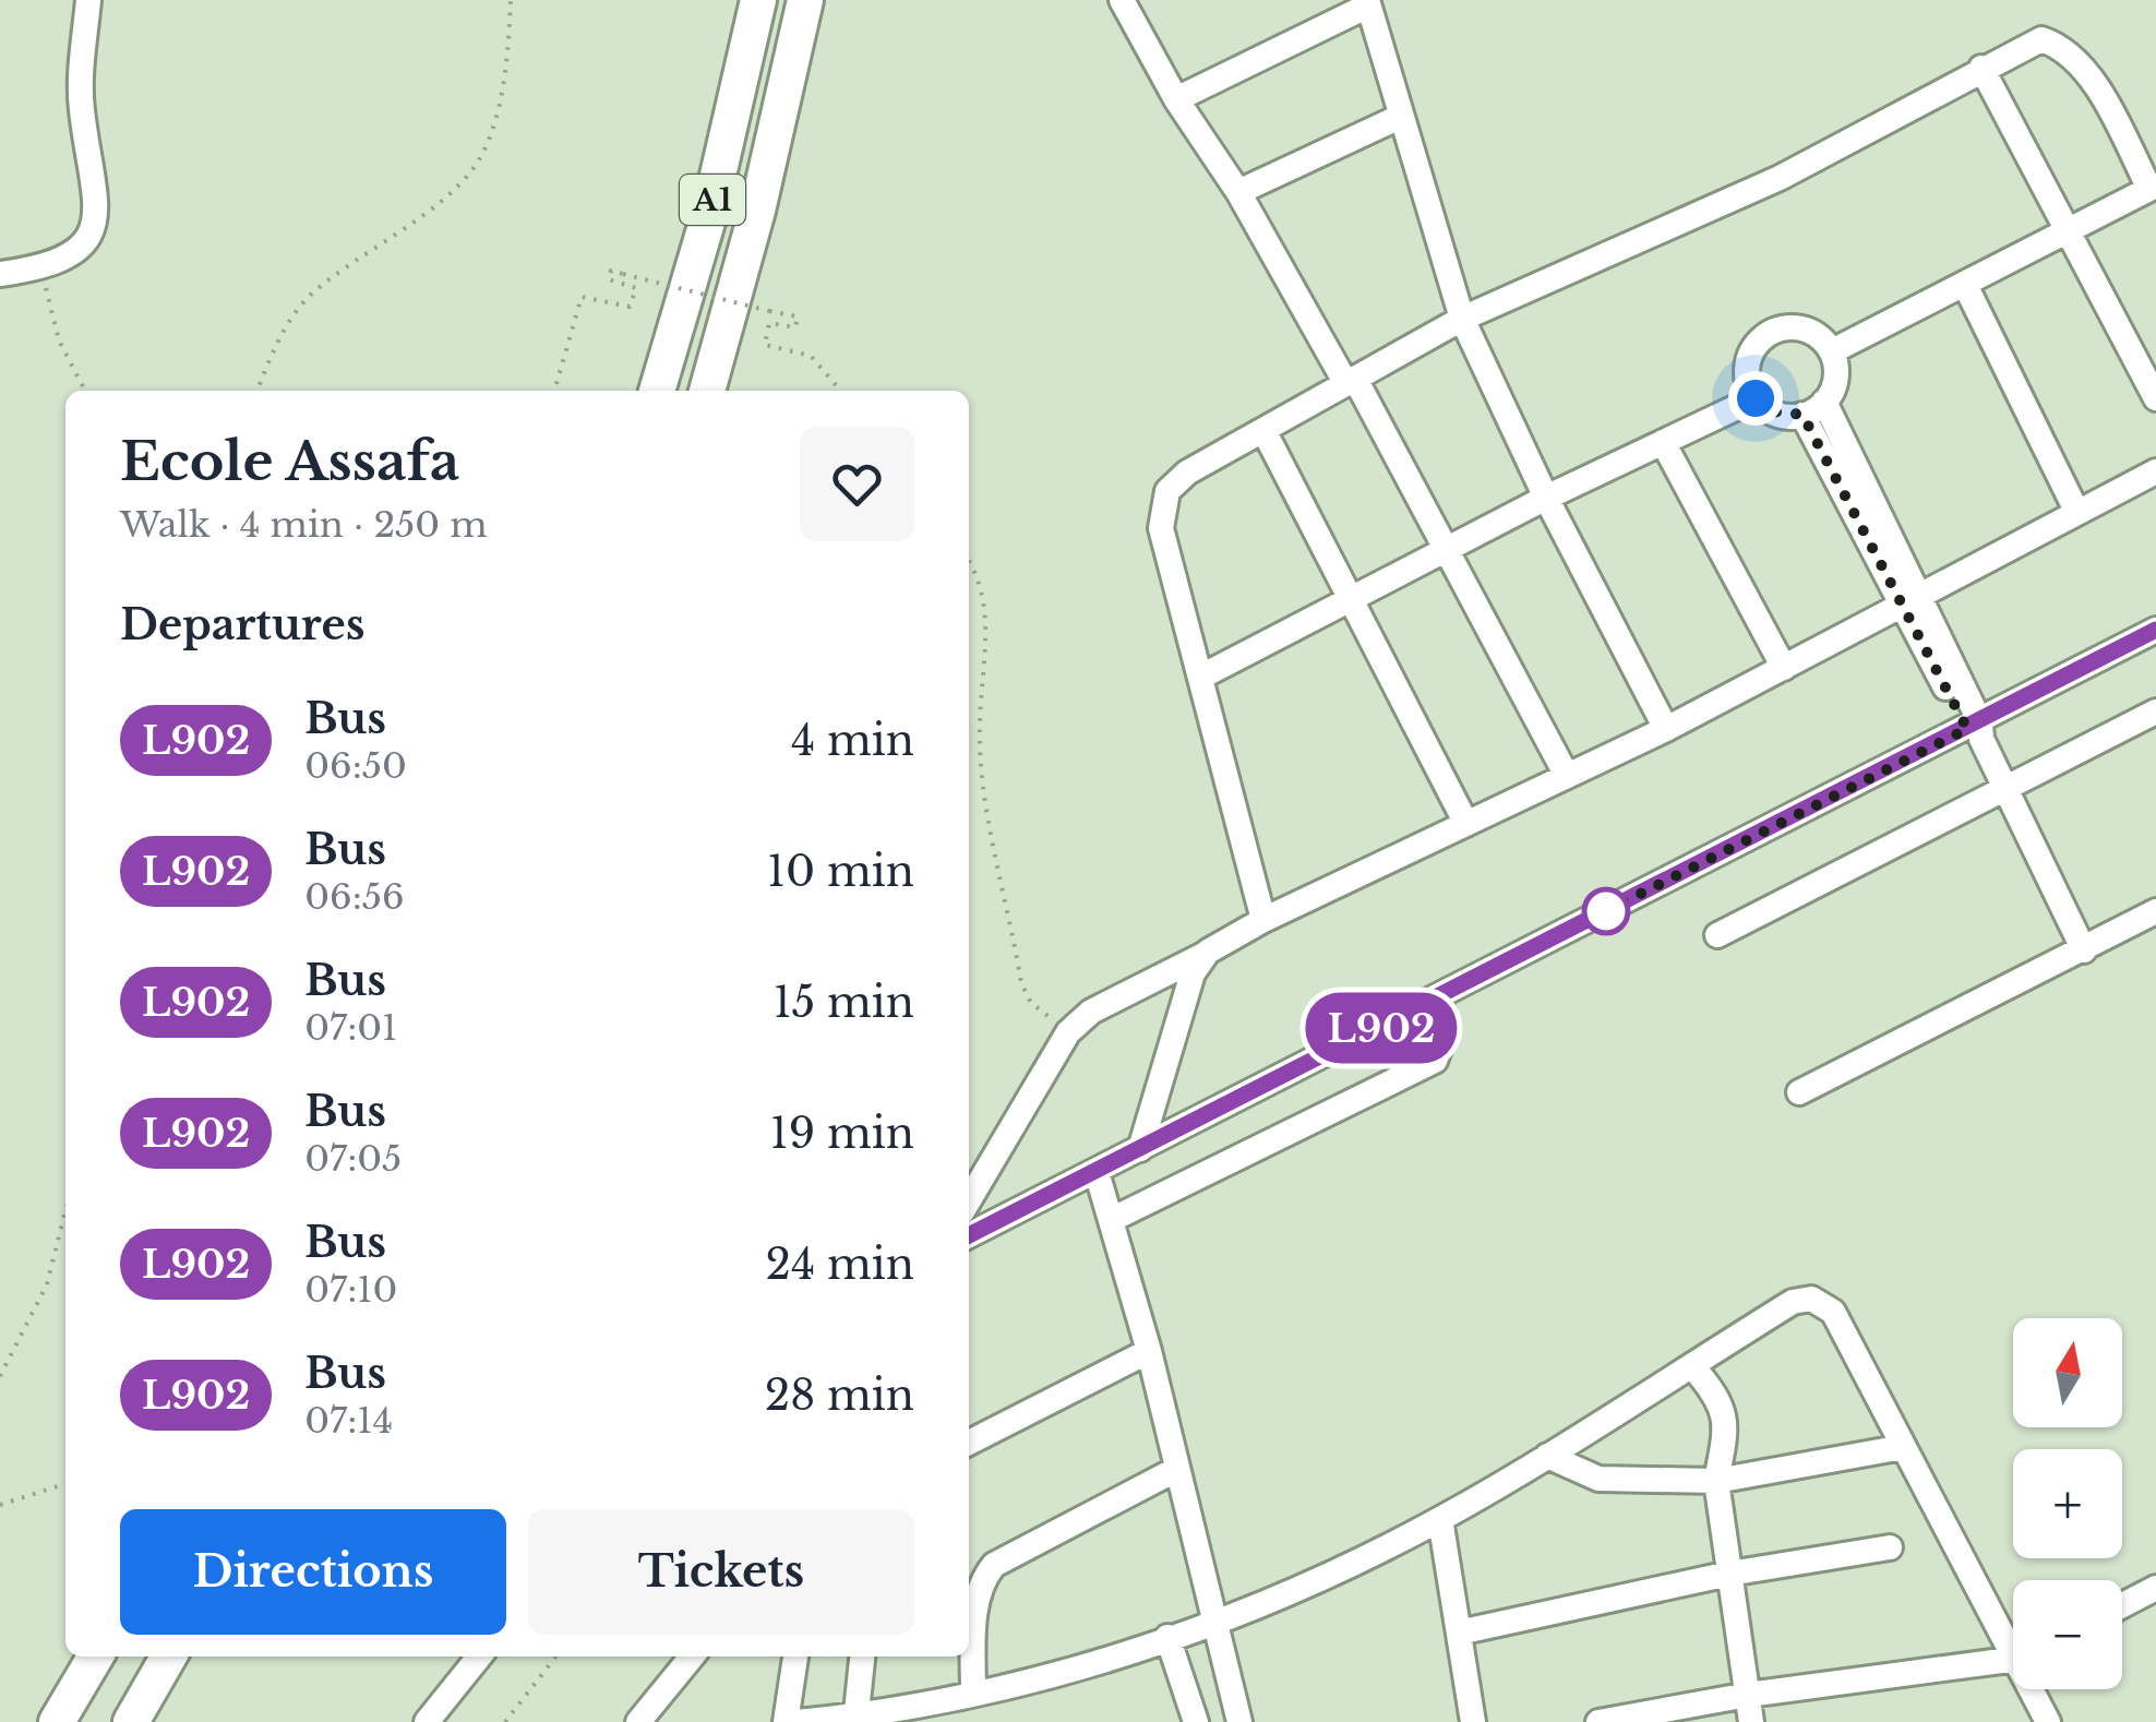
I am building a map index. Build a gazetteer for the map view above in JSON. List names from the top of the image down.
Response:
{
  "streets": {
    "highway": ["A1"]
  },
  "lines": ["bus line L902"],
  "north": "top",
  "page": {
    "on_map": "L902",
    "heading": [
      ["Ecole Assafa", "Walk · 4 min · 250 m"],
      "Departures"
    ],
    "list": [
      {
        "mark": "L902",
        "name": "Bus",
        "note": "06:50",
        "value": "4 min"
      },
      {
        "mark": "L902",
        "name": "Bus",
        "note": "06:56",
        "value": "10 min"
      },
      {
        "mark": "L902",
        "name": "Bus",
        "note": "07:01",
        "value": "15 min"
      },
      {
        "mark": "L902",
        "name": "Bus",
        "note": "07:05",
        "value": "19 min"
      },
      {
        "mark": "L902",
        "name": "Bus",
        "note": "07:10",
        "value": "24 min"
      },
      {
        "mark": "L902",
        "name": "Bus",
        "note": "07:14",
        "value": "28 min"
      }
    ],
    "map_buttons": ["+", "−"],
    "buttons": ["Directions", "Tickets"]
  }
}
